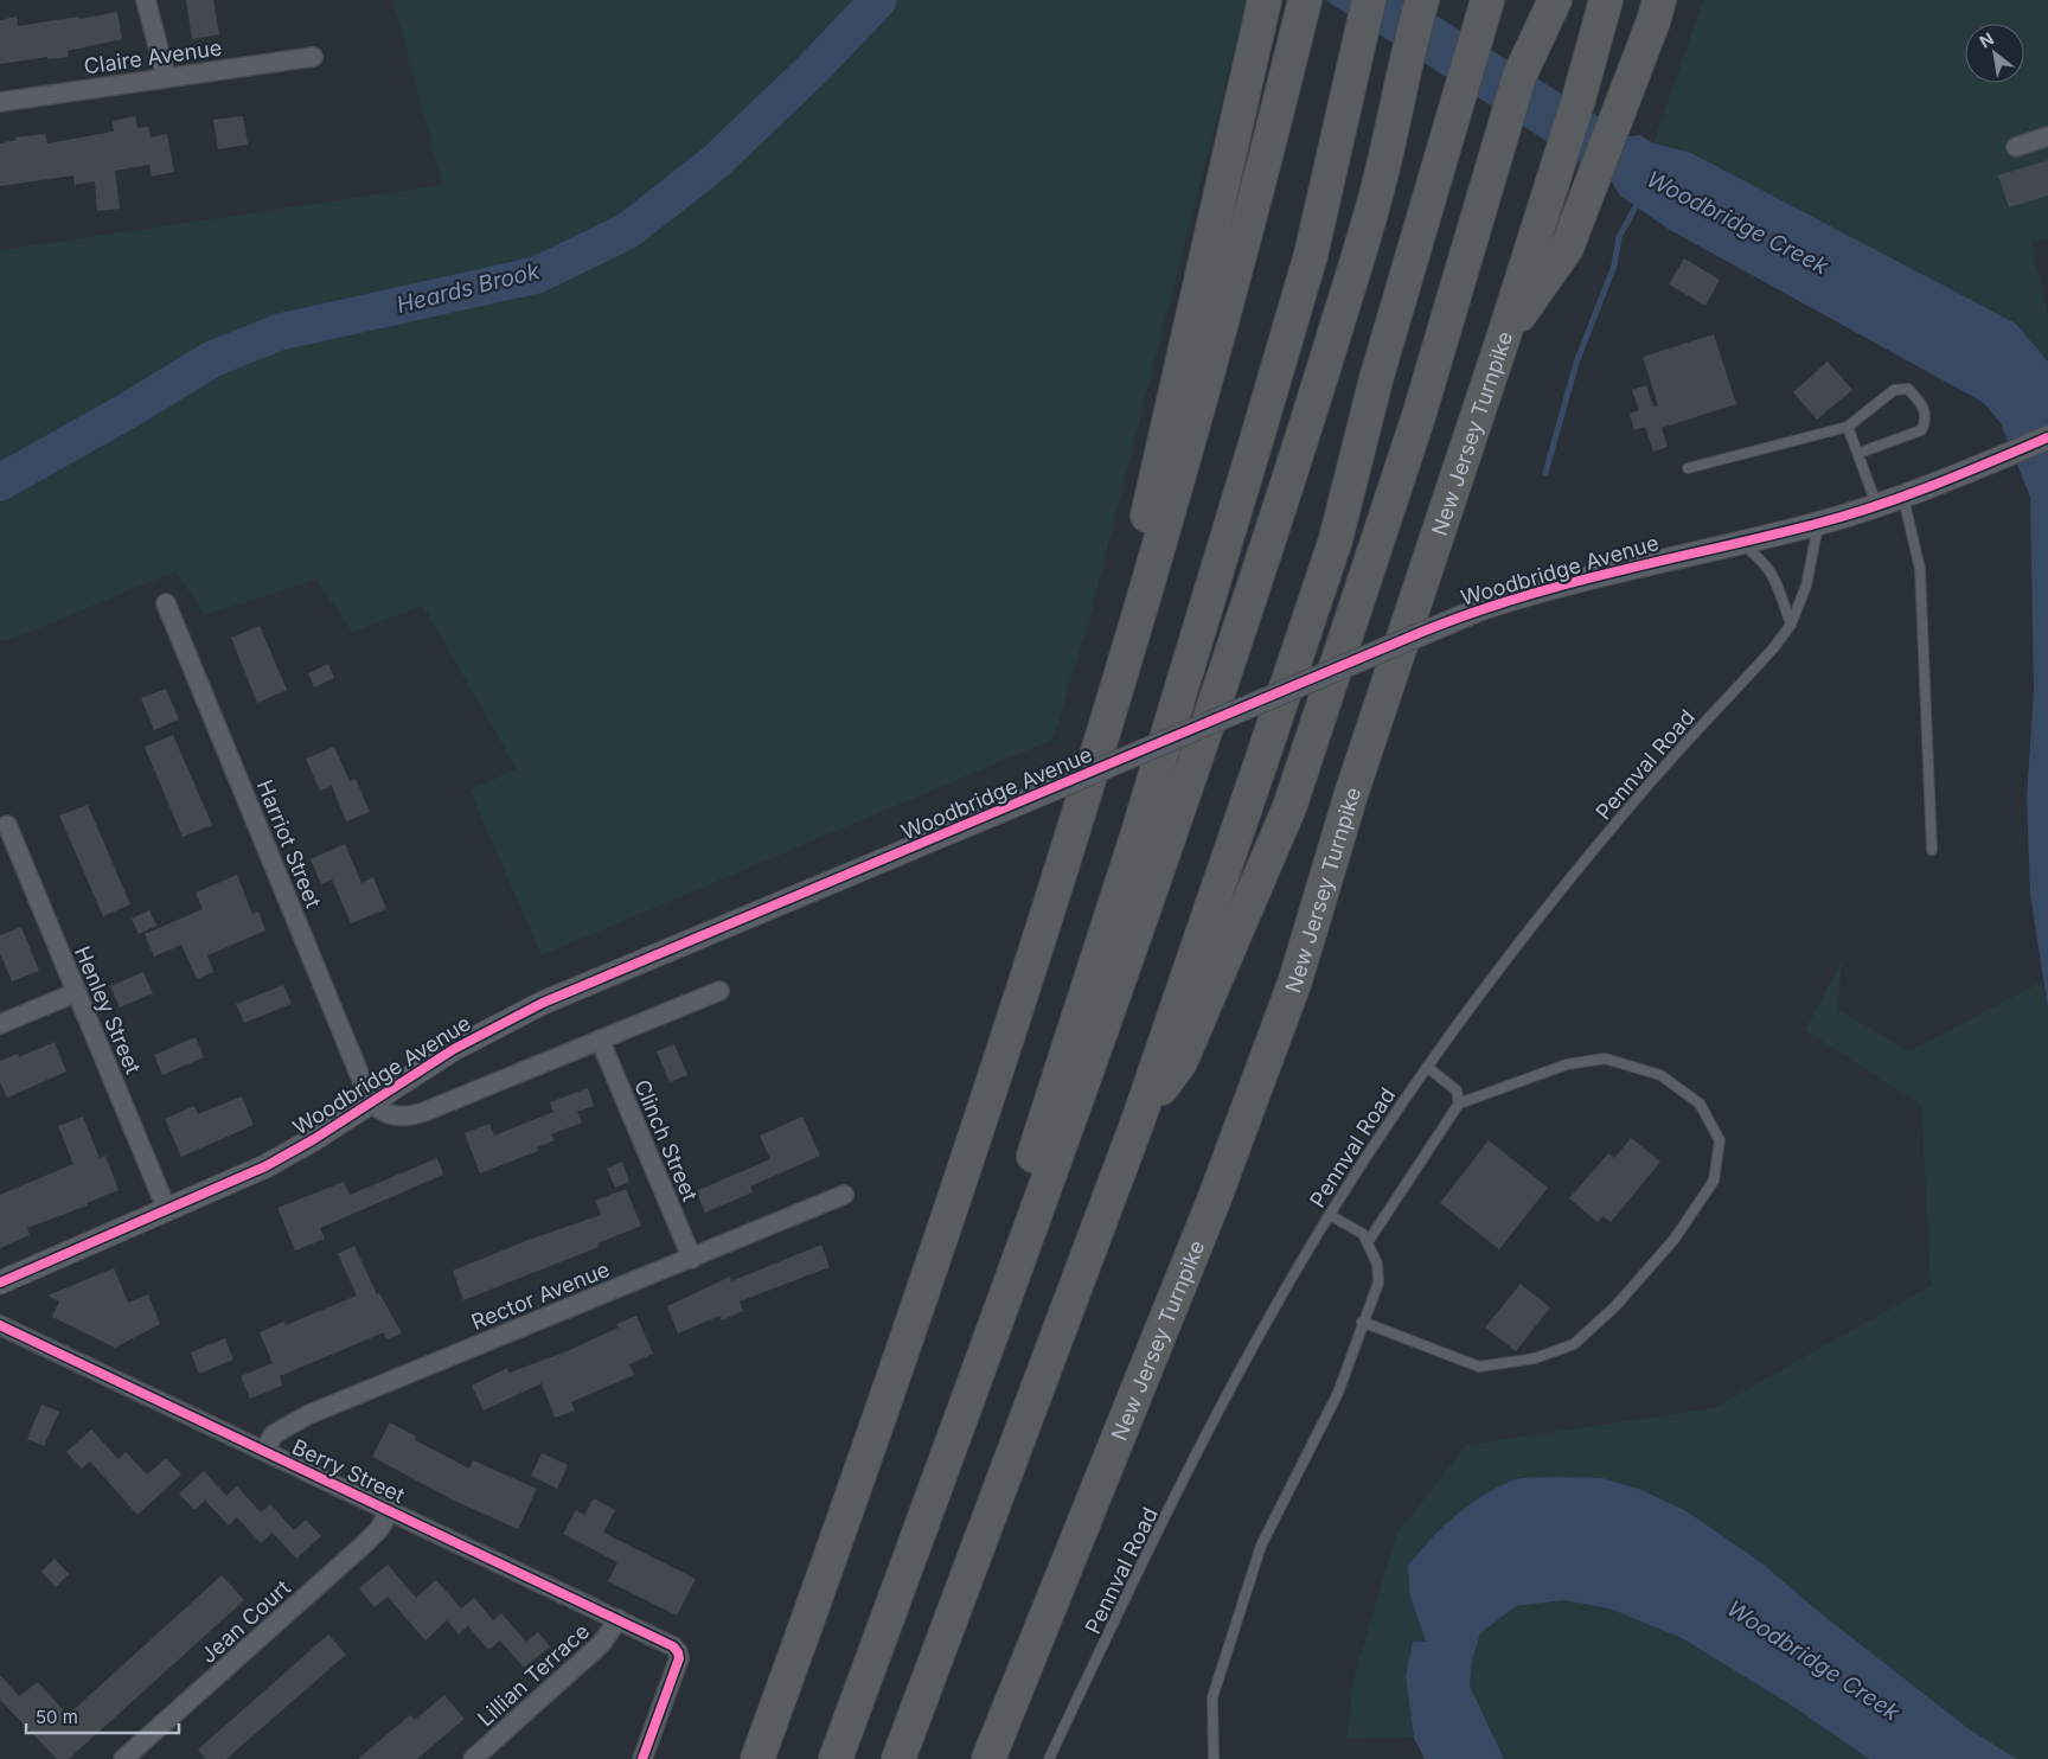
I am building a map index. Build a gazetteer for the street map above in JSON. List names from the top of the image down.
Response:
{
  "streets": {
    "highway": ["New Jersey Turnpike"],
    "street": [
      "Claire Avenue",
      "Woodbridge Avenue",
      "Harriot Street",
      "Henley Street",
      "Clinch Street",
      "Rector Avenue",
      "Berry Street",
      "Jean Court",
      "Lillian Terrace"
    ],
    "lane": ["Pennval Road"]
  },
  "crossings": [
    ["Woodbridge Avenue", "Pennval Road"],
    ["Woodbridge Avenue", "Harriot Street"],
    ["Woodbridge Avenue", "Henley Street"],
    ["Woodbridge Avenue", "Clinch Street"],
    ["Clinch Street", "Rector Avenue"],
    ["Rector Avenue", "Berry Street"],
    ["Berry Street", "Jean Court"],
    ["Berry Street", "Lillian Terrace"]
  ],
  "water": ["Woodbridge Creek", "Heards Brook"],
  "scale_bar": "50 m",
  "north": "top left"
}
